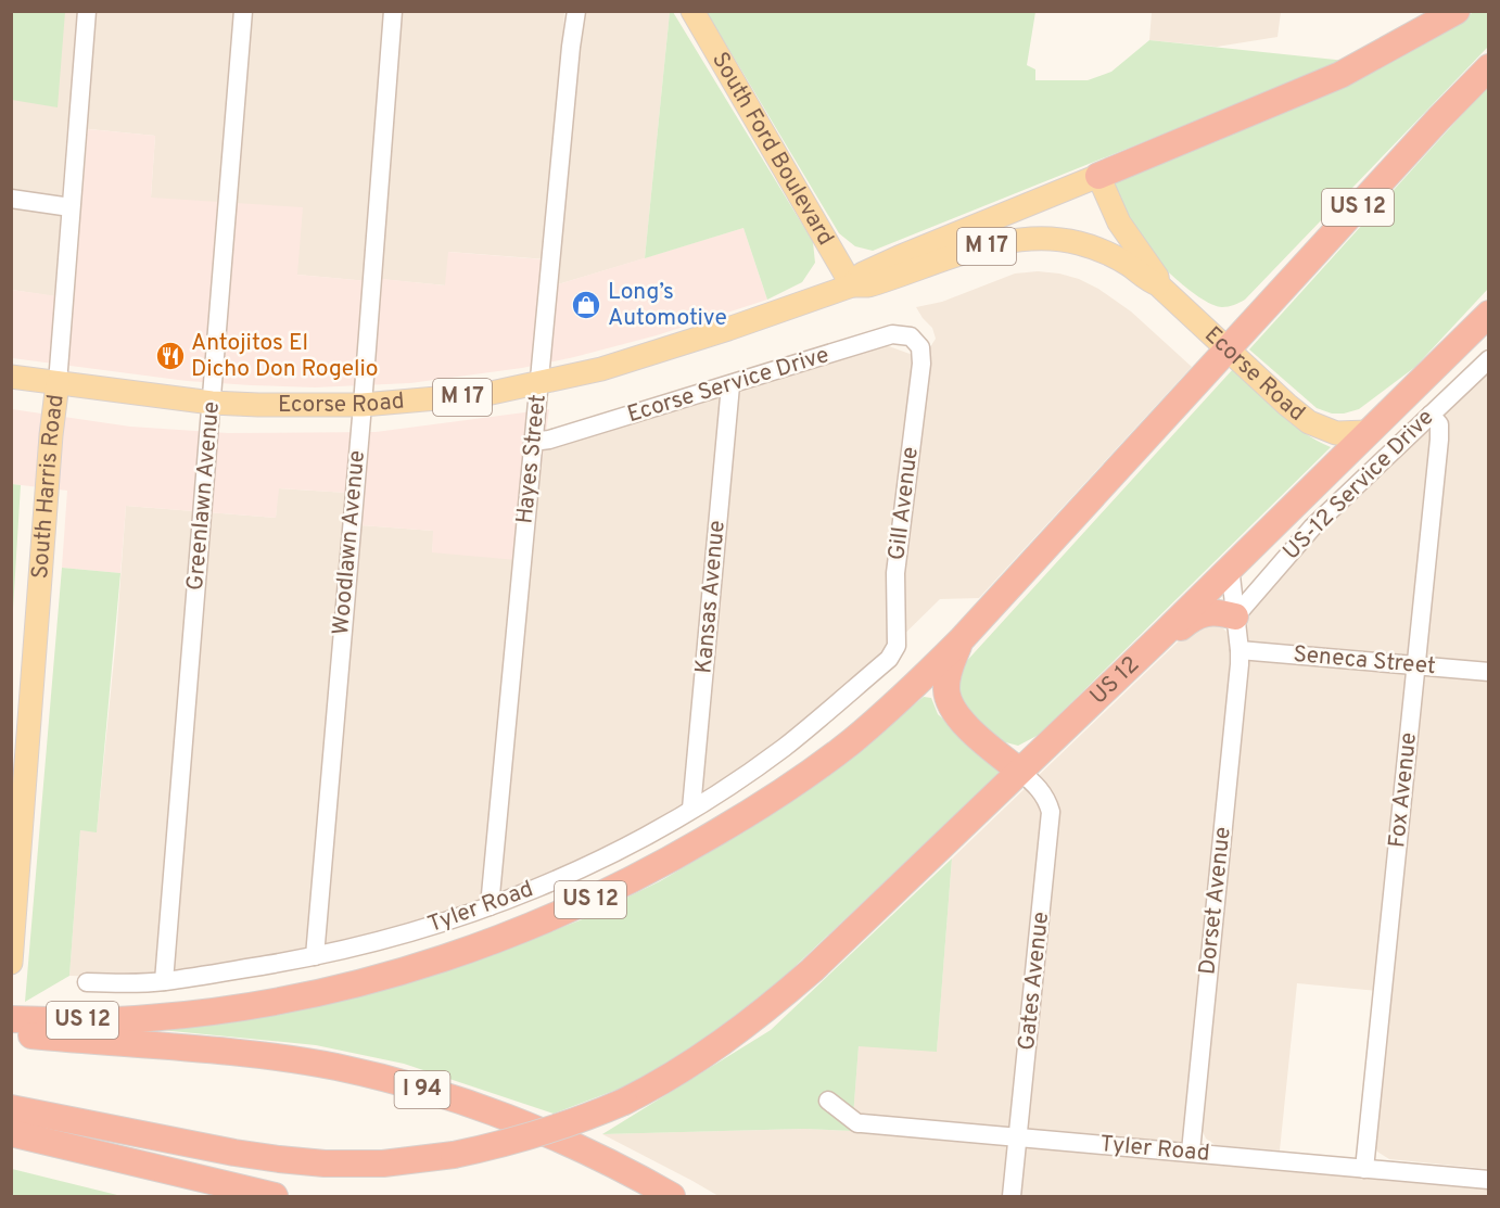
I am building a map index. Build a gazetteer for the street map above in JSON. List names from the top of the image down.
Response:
{
  "streets": {
    "highway": ["US 12", "I 94"],
    "main road": [
      "South Ford Boulevard",
      "M 17",
      "Ecorse Road",
      "South Harris Road"
    ],
    "street": [
      "Ecorse Service Drive",
      "Hayes Street",
      "US-12 Service Drive",
      "Greenlawn Avenue",
      "Gill Avenue",
      "Woodlawn Avenue",
      "Kansas Avenue",
      "Seneca Street",
      "Fox Avenue",
      "Dorset Avenue",
      "Tyler Road",
      "Gates Avenue"
    ]
  },
  "crossings": [
    ["South Ford Boulevard", "Ecorse Road"],
    ["US 12", "Ecorse Road"],
    ["US 12", "Gates Avenue"],
    ["Ecorse Road", "Hayes Street"],
    ["Ecorse Road", "South Harris Road"],
    ["Ecorse Road", "Greenlawn Avenue"],
    ["Ecorse Road", "Woodlawn Avenue"],
    ["Ecorse Service Drive", "Hayes Street"],
    ["Ecorse Service Drive", "Gill Avenue"],
    ["Ecorse Service Drive", "Kansas Avenue"],
    ["Hayes Street", "Tyler Road"],
    ["US-12 Service Drive", "Fox Avenue"],
    ["US-12 Service Drive", "Dorset Avenue"],
    ["Greenlawn Avenue", "Tyler Road"],
    ["Gill Avenue", "Tyler Road"],
    ["Woodlawn Avenue", "Tyler Road"],
    ["Kansas Avenue", "Tyler Road"],
    ["Seneca Street", "Fox Avenue"],
    ["Seneca Street", "Dorset Avenue"],
    ["Fox Avenue", "Tyler Road"],
    ["Dorset Avenue", "Tyler Road"],
    ["Tyler Road", "Gates Avenue"]
  ],
  "places": {
    "shop": ["Long’s Automotive"],
    "restaurant": ["Antojitos El Dicho Don Rogelio"]
  }
}
